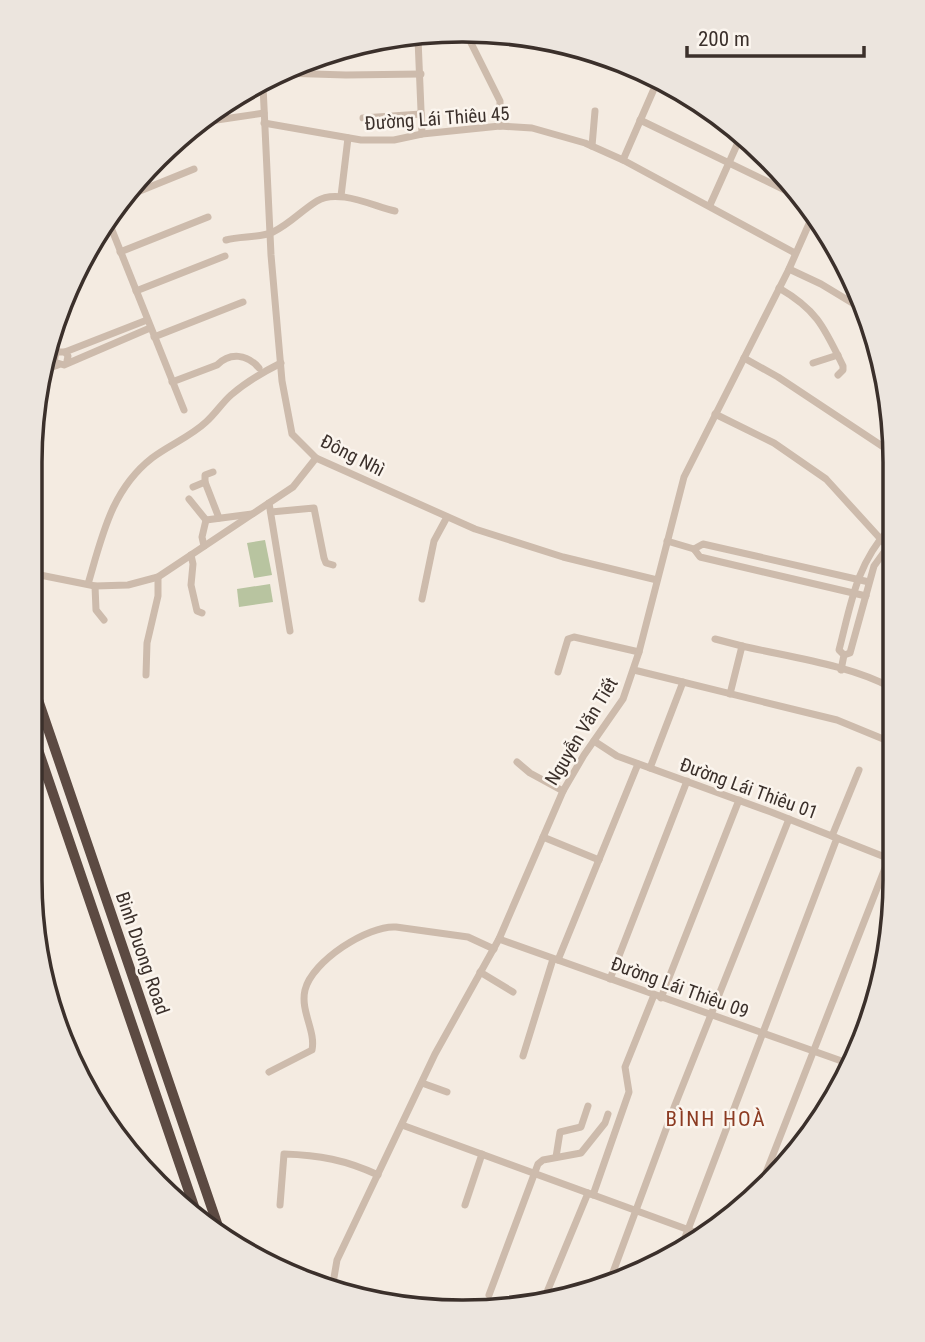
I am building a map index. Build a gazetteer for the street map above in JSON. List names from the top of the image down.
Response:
{
  "streets": {
    "highway": ["Binh Duong Road"],
    "street": [
      "Đường Lái Thiêu 45",
      "Đông Nhì",
      "Nguyễn Văn Tiết",
      "Đường Lái Thiêu 01",
      "Đường Lái Thiêu 09"
    ]
  },
  "crossings": [
    ["Đường Lái Thiêu 45", "Đông Nhì"],
    ["Đường Lái Thiêu 45", "Nguyễn Văn Tiết"],
    ["Đông Nhì", "Nguyễn Văn Tiết"],
    ["Nguyễn Văn Tiết", "Đường Lái Thiêu 01"],
    ["Nguyễn Văn Tiết", "Đường Lái Thiêu 09"]
  ],
  "districts": ["BÌNH HOÀ"],
  "scale_bar": "200 m"
}
